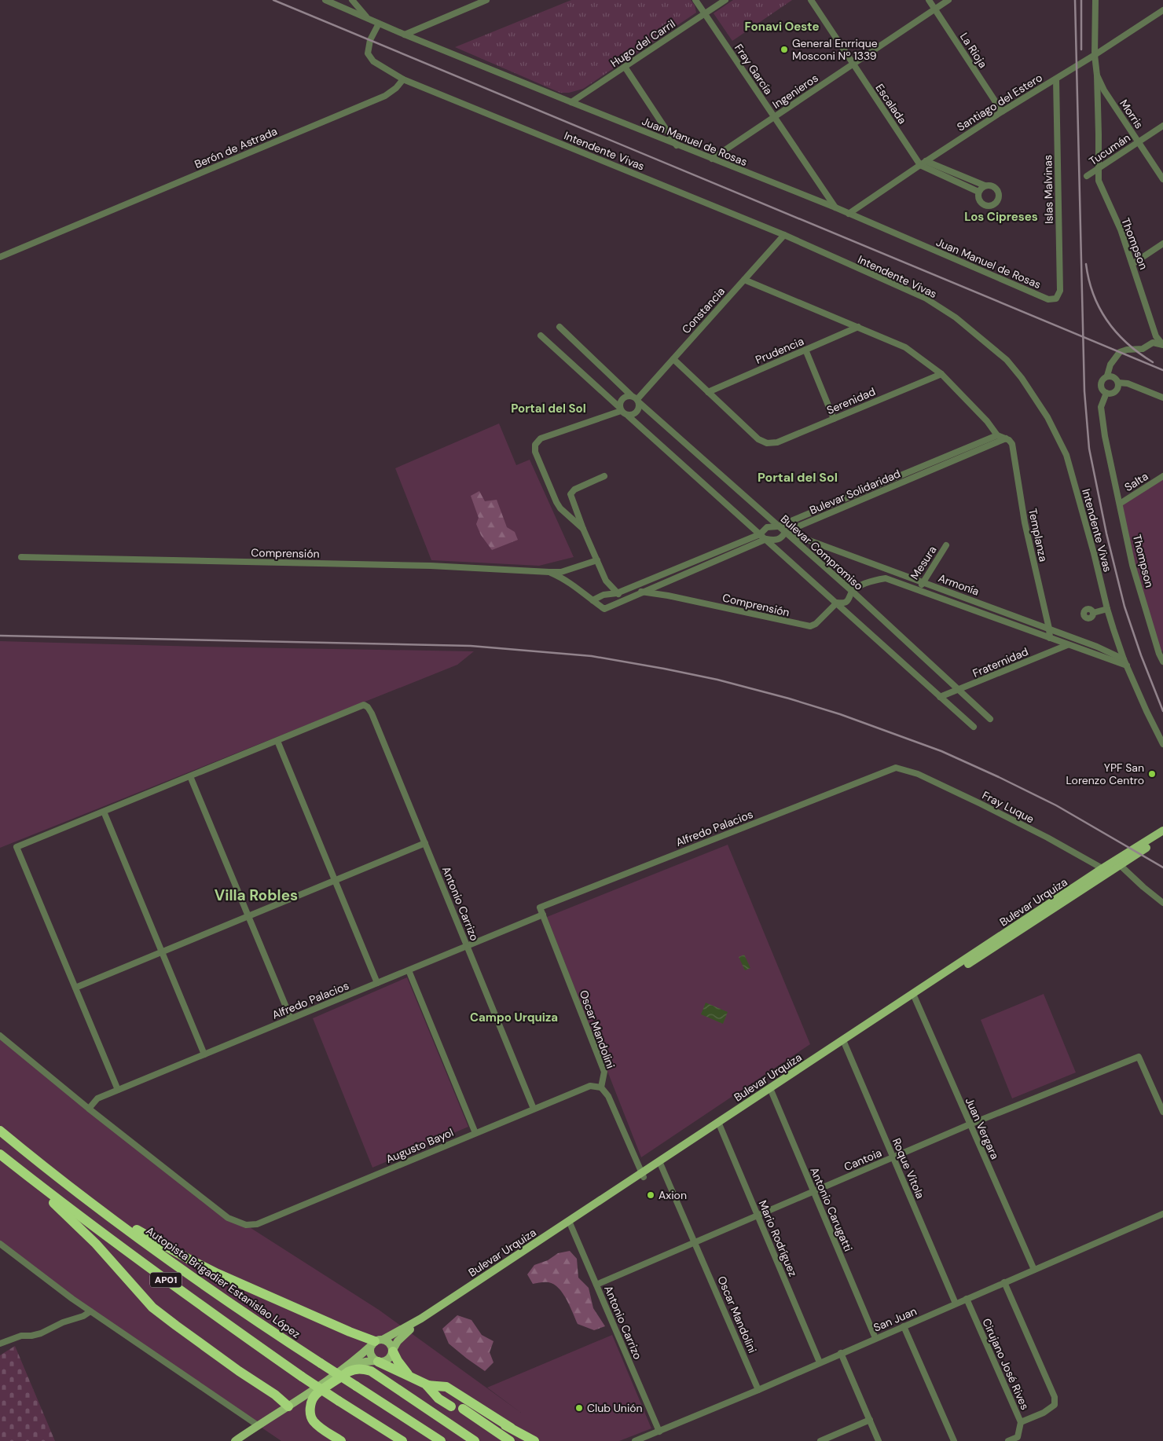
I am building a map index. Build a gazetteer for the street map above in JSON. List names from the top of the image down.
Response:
{
  "streets": {
    "highway": ["AP01", "Autopista Brigadier Estanislao López"],
    "main road": ["Bulevar Urquiza"],
    "street": [
      "Hugo del Carril",
      "La Rioja",
      "Fray García",
      "Ingenieros",
      "Santiago del Estero",
      "Escalada",
      "Morris",
      "Juan Manuel de Rosas",
      "Berón de Astrada",
      "Tucumán",
      "Intendente Vivas",
      "Islas Malvinas",
      "Thompson",
      "Constancia",
      "Prudencia",
      "Serenidad",
      "Salta",
      "Bulevar Solidaridad",
      "Templanza",
      "Bulevar Compromiso",
      "Comprensión",
      "Mesura",
      "Armonía",
      "Fraternidad",
      "Fray Luque",
      "Alfredo Palacios",
      "Antonio Carrizo",
      "Oscar Mandolini",
      "Juan Vergara",
      "Augusto Bayol",
      "Cantoia",
      "Roque Vitola",
      "Antonio Carugatti",
      "Mario Rodríguez",
      "San Juan",
      "Cirujano José Rives"
    ]
  },
  "crossings": [
    ["Hugo del Carril", "Fray García"],
    ["Hugo del Carril", "Juan Manuel de Rosas"],
    ["La Rioja", "Ingenieros"],
    ["La Rioja", "Santiago del Estero"],
    ["Fray García", "Ingenieros"],
    ["Fray García", "Juan Manuel de Rosas"],
    ["Ingenieros", "Escalada"],
    ["Ingenieros", "Juan Manuel de Rosas"],
    ["Santiago del Estero", "Escalada"],
    ["Santiago del Estero", "Morris"],
    ["Santiago del Estero", "Juan Manuel de Rosas"],
    ["Santiago del Estero", "Islas Malvinas"],
    ["Morris", "Tucumán"],
    ["Morris", "Thompson"],
    ["Juan Manuel de Rosas", "Islas Malvinas"],
    ["Berón de Astrada", "Intendente Vivas"],
    ["Tucumán", "Thompson"],
    ["Intendente Vivas", "Constancia"],
    ["Intendente Vivas", "Armonía"],
    ["Thompson", "Salta"],
    ["Constancia", "Bulevar Compromiso"],
    ["Prudencia", "Serenidad"],
    ["Bulevar Solidaridad", "Templanza"],
    ["Bulevar Solidaridad", "Bulevar Compromiso"],
    ["Bulevar Solidaridad", "Comprensión"],
    ["Bulevar Solidaridad", "Armonía"],
    ["Templanza", "Armonía"],
    ["Bulevar Compromiso", "Comprensión"],
    ["Bulevar Compromiso", "Armonía"],
    ["Bulevar Compromiso", "Fraternidad"],
    ["Comprensión", "Armonía"],
    ["Mesura", "Armonía"],
    ["Armonía", "Fraternidad"],
    ["Fray Luque", "Alfredo Palacios"],
    ["Fray Luque", "Bulevar Urquiza"],
    ["Alfredo Palacios", "Antonio Carrizo"],
    ["Alfredo Palacios", "Oscar Mandolini"],
    ["Alfredo Palacios", "Augusto Bayol"],
    ["Bulevar Urquiza", "Antonio Carrizo"],
    ["Bulevar Urquiza", "Oscar Mandolini"],
    ["Bulevar Urquiza", "Juan Vergara"],
    ["Bulevar Urquiza", "Roque Vitola"],
    ["Bulevar Urquiza", "Antonio Carugatti"],
    ["Bulevar Urquiza", "Mario Rodríguez"],
    ["Antonio Carrizo", "Augusto Bayol"],
    ["Antonio Carrizo", "Cantoia"],
    ["Antonio Carrizo", "San Juan"],
    ["Oscar Mandolini", "Augusto Bayol"],
    ["Oscar Mandolini", "Cantoia"],
    ["Oscar Mandolini", "San Juan"],
    ["Juan Vergara", "Cantoia"],
    ["Juan Vergara", "San Juan"],
    ["Cantoia", "Roque Vitola"],
    ["Cantoia", "Antonio Carugatti"],
    ["Cantoia", "Mario Rodríguez"],
    ["Roque Vitola", "San Juan"],
    ["Antonio Carugatti", "San Juan"],
    ["Mario Rodríguez", "San Juan"],
    ["San Juan", "Cirujano José Rives"]
  ],
  "districts": [
    "Fonavi Oeste",
    "Los Cipreses",
    "Portal del Sol",
    "Portal del Sol",
    "Villa Robles",
    "Campo Urquiza"
  ],
  "places": [
    "General Enrrique Mosconi Nº 1339",
    "YPF San Lorenzo Centro",
    "Axion",
    "Club Unión"
  ]
}
